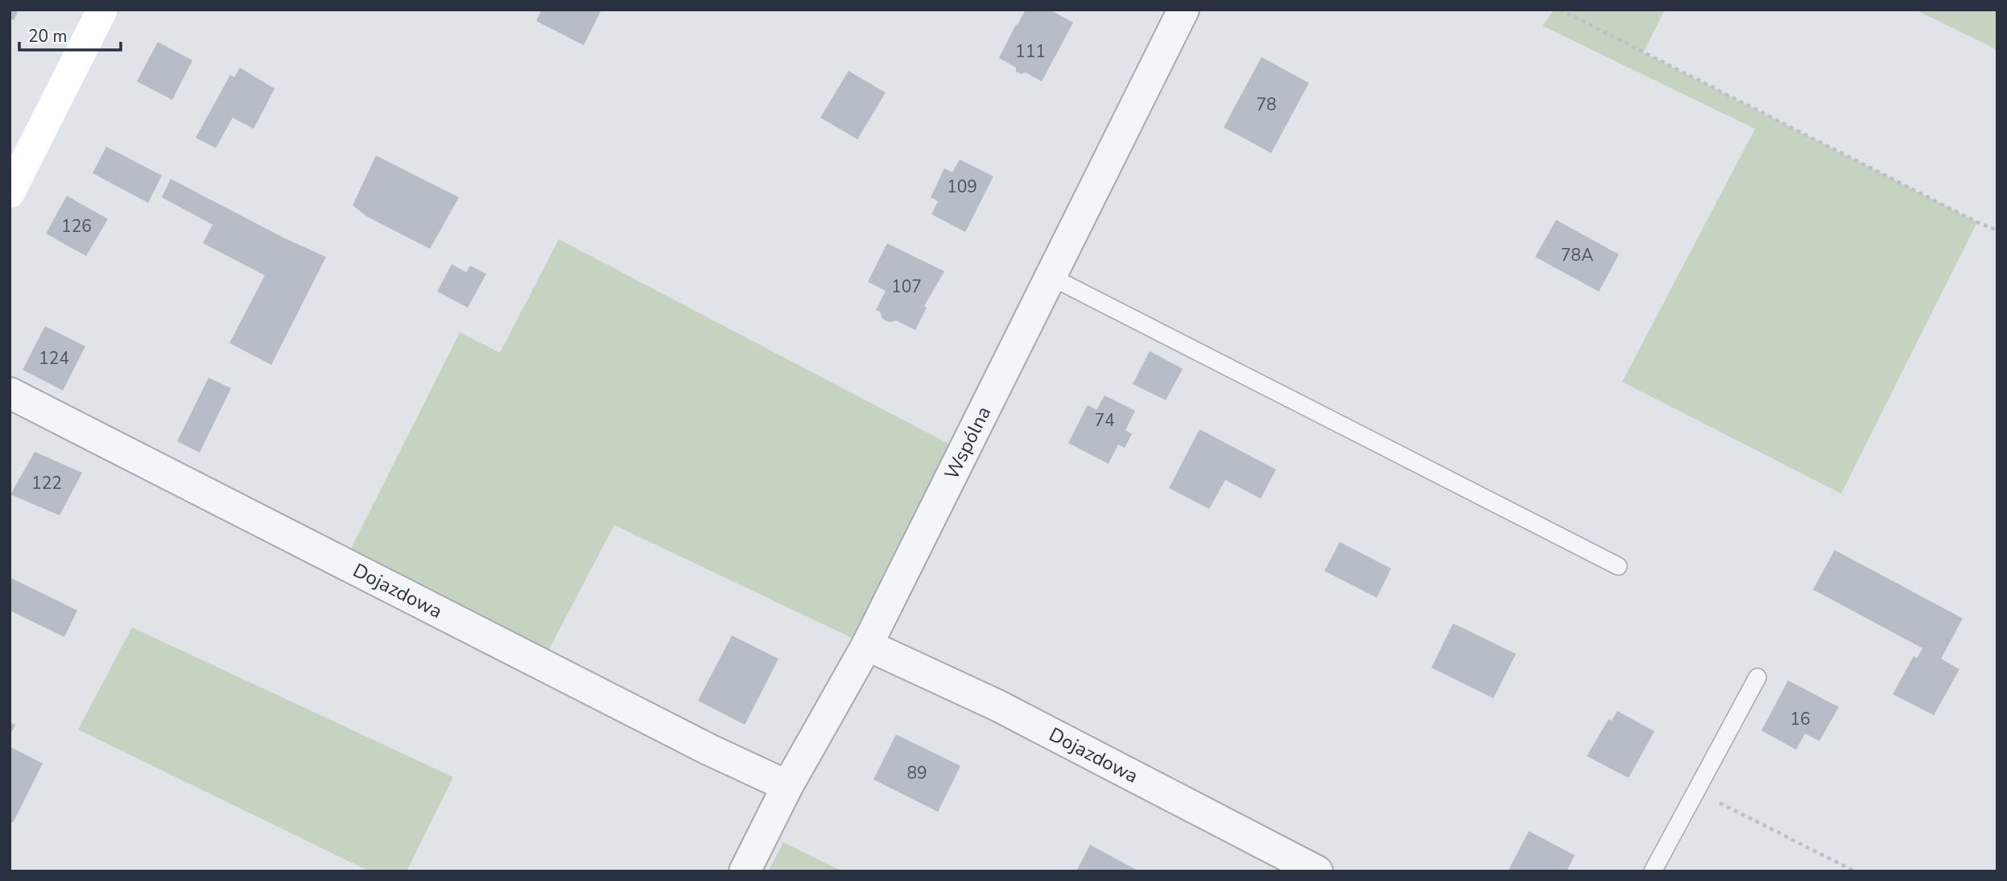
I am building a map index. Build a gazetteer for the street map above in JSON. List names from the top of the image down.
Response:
{
  "streets": {
    "street": ["Wspólna", "Dojazdowa"]
  },
  "crossings": [
    ["Wspólna", "Dojazdowa"]
  ],
  "house_numbers": [
    "111",
    "78",
    "109",
    "126",
    "78A",
    "107",
    "124",
    "74",
    "122",
    "16",
    "89"
  ],
  "scale_bar": "20 m"
}
